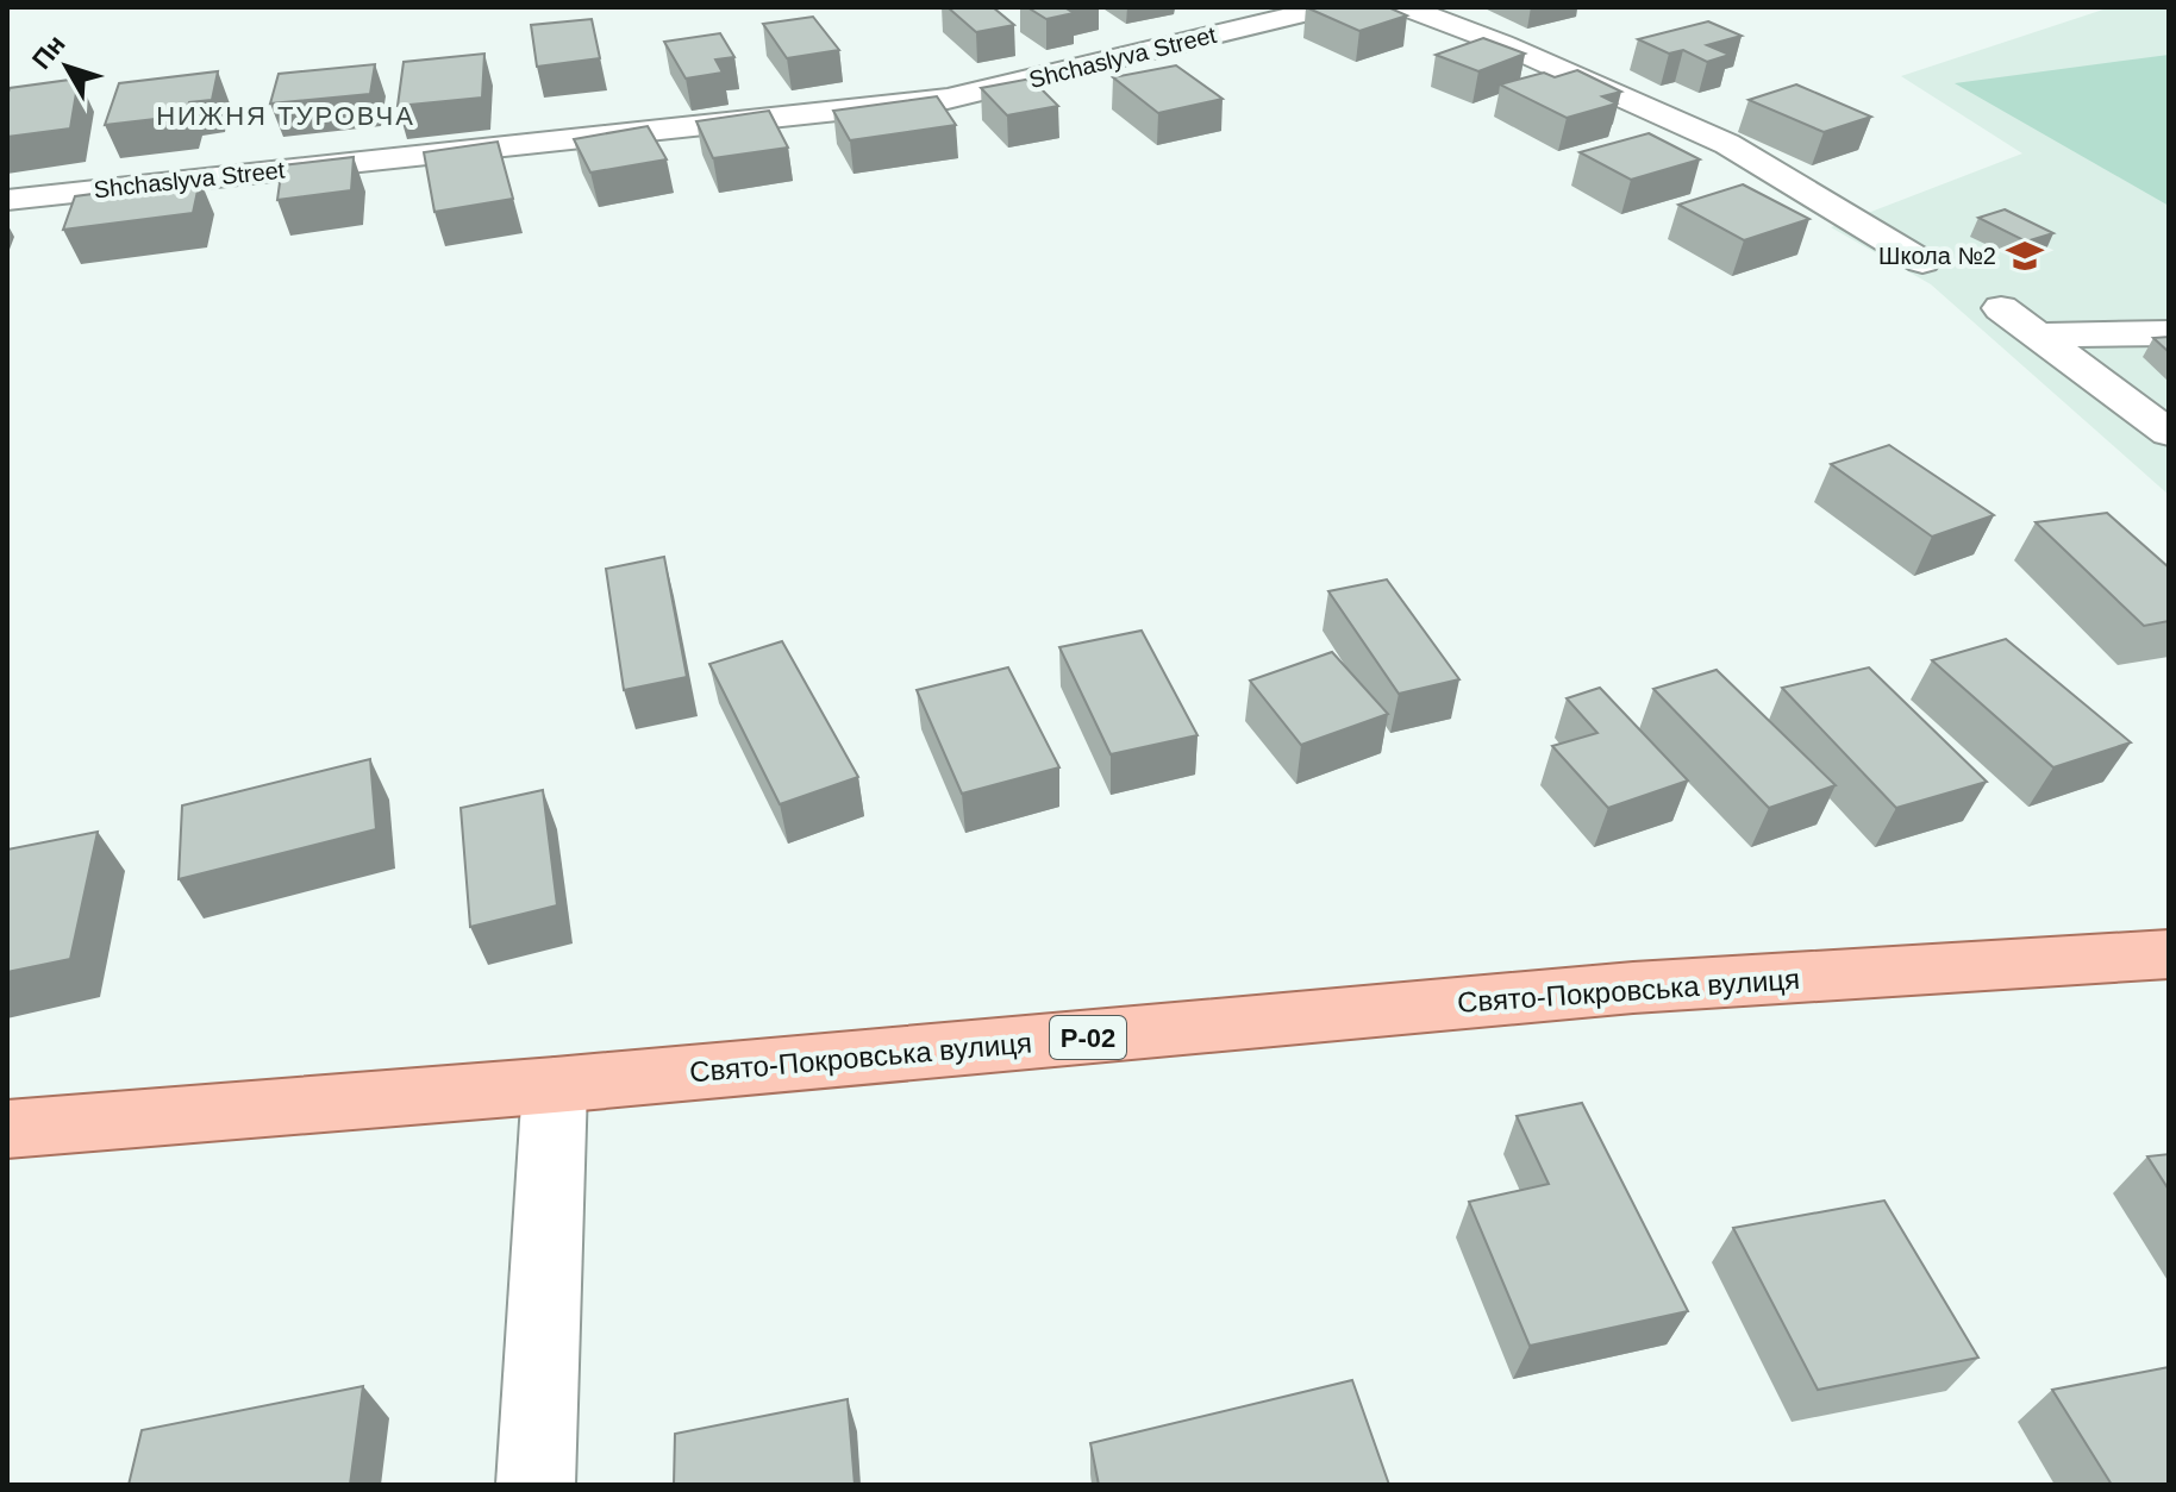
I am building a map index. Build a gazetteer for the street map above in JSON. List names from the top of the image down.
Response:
{
  "streets": {
    "main road": ["Свято-Покровська вулиця", "Р-02"],
    "street": ["Shchaslyva Street"]
  },
  "districts": ["НИЖНЯ ТУРОВЧА"],
  "places": {
    "school or university": ["Школа №2"]
  },
  "north": "top left"
}
